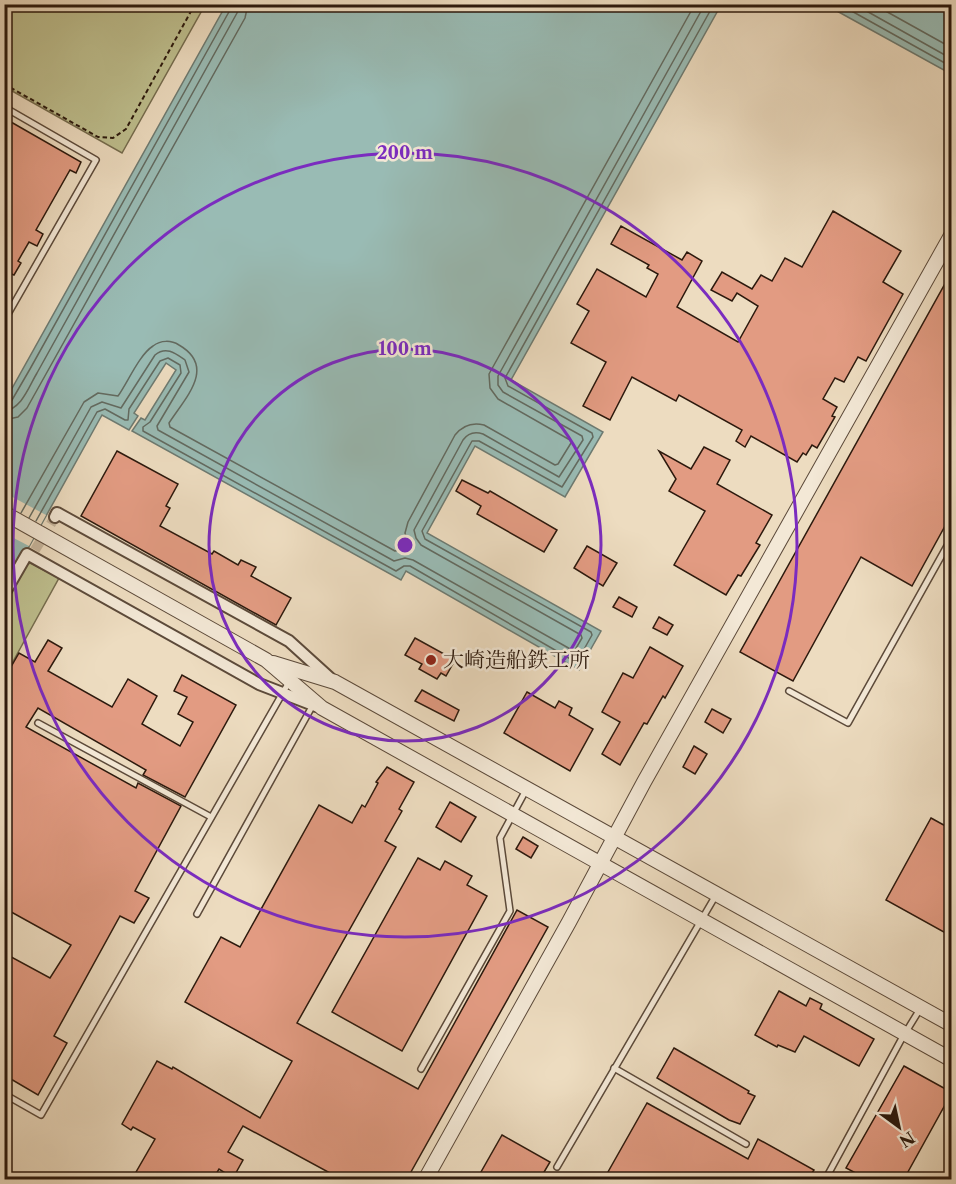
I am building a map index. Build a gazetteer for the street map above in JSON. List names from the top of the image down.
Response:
{
  "places": ["大崎造船鉄工所"],
  "north": "bottom right",
  "rings": ["200 m", "100 m"]
}
